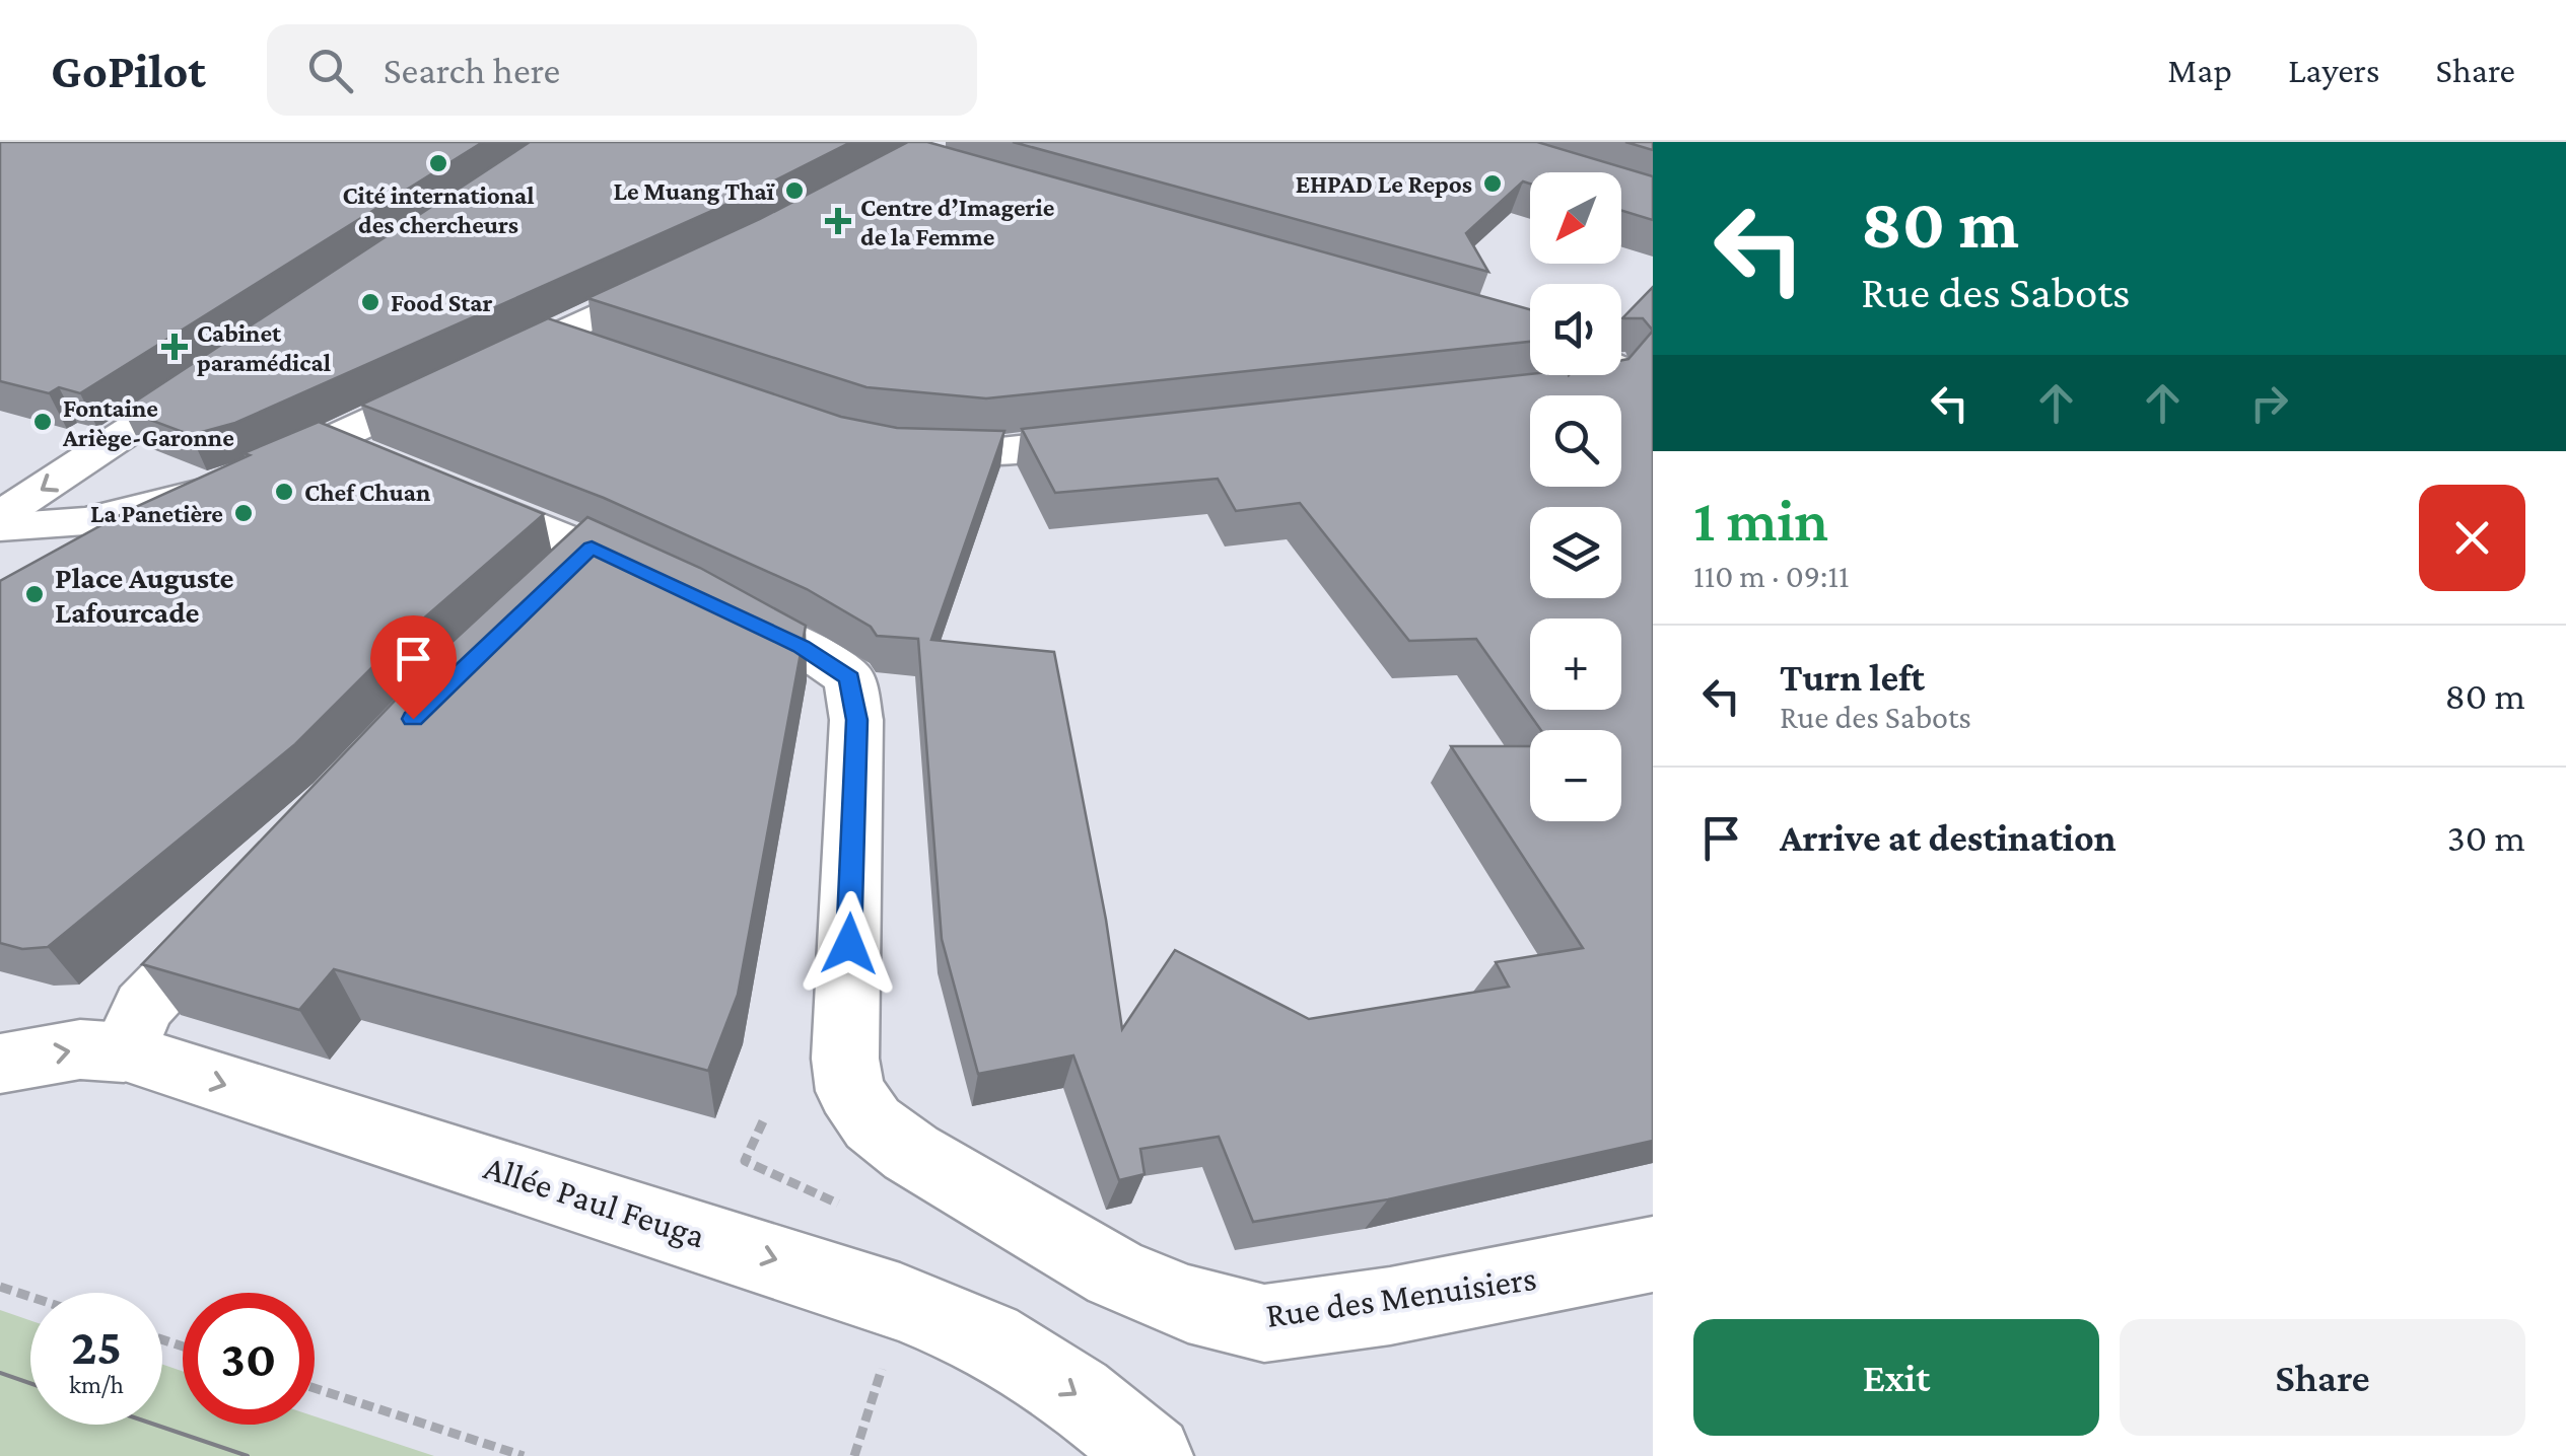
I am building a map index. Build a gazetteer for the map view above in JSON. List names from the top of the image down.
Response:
{
  "streets": {
    "street": ["Allée Paul Feuga", "Rue des Menuisiers"]
  },
  "one_way": ["Allée Paul Feuga"],
  "places": {
    "other": [
      "Cité international des chercheurs",
      "EHPAD Le Repos",
      "Le Muang Thaï",
      "Food Star",
      "Fontaine Ariège-Garonne",
      "Chef Chuan",
      "La Panetière",
      "Place Auguste Lafourcade"
    ],
    "health": ["Centre d’Imagerie de la Femme", "Cabinet paramédical"]
  },
  "north": "bottom left",
  "page": {
    "header": "GoPilot",
    "search": "Search here",
    "nav": ["Map", "Layers", "Share"],
    "turn": ["80 m", "Rue des Sabots"],
    "map_buttons": ["+", "−"],
    "heading": ["1 min", "110 m · 09:11"],
    "list": [
      {
        "name": "Turn left",
        "note": "Rue des Sabots",
        "value": "80 m"
      },
      {
        "name": "Arrive at destination",
        "value": "30 m"
      }
    ],
    "speed": "25 km/h",
    "limit": "30",
    "buttons": ["Exit", "Share"]
  }
}
